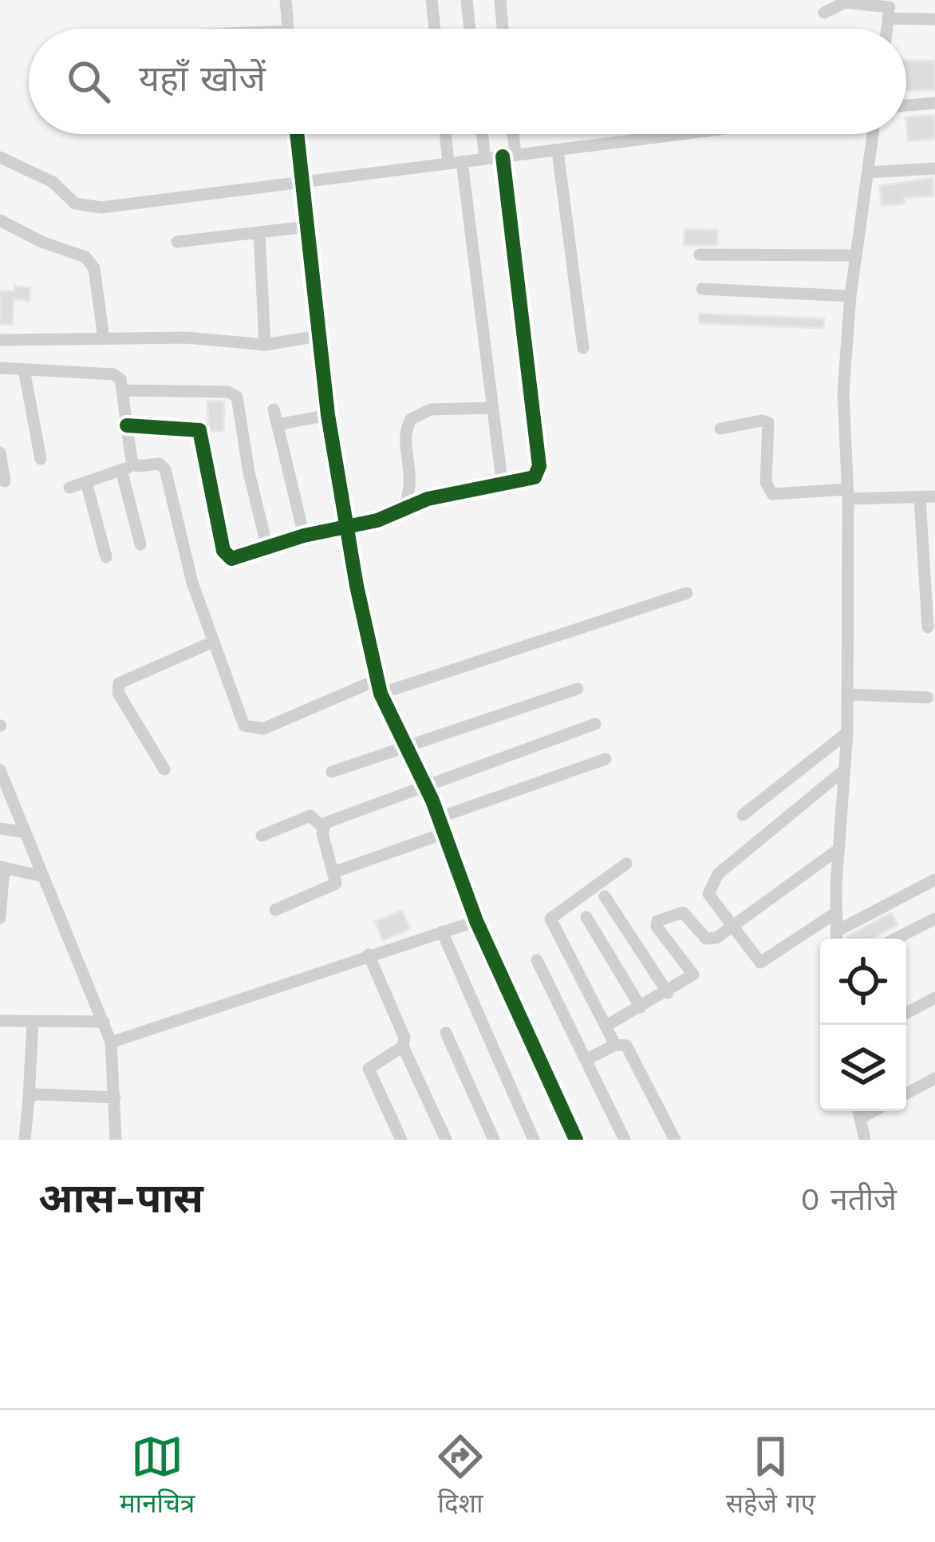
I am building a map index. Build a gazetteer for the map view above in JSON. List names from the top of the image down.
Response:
{
  "page": {
    "search": "यहाँ खोजें",
    "heading": ["आस-पास", "0 नतीजे"],
    "nav": ["मानचित्र", "दिशा", "सहेजे गए"]
  }
}
